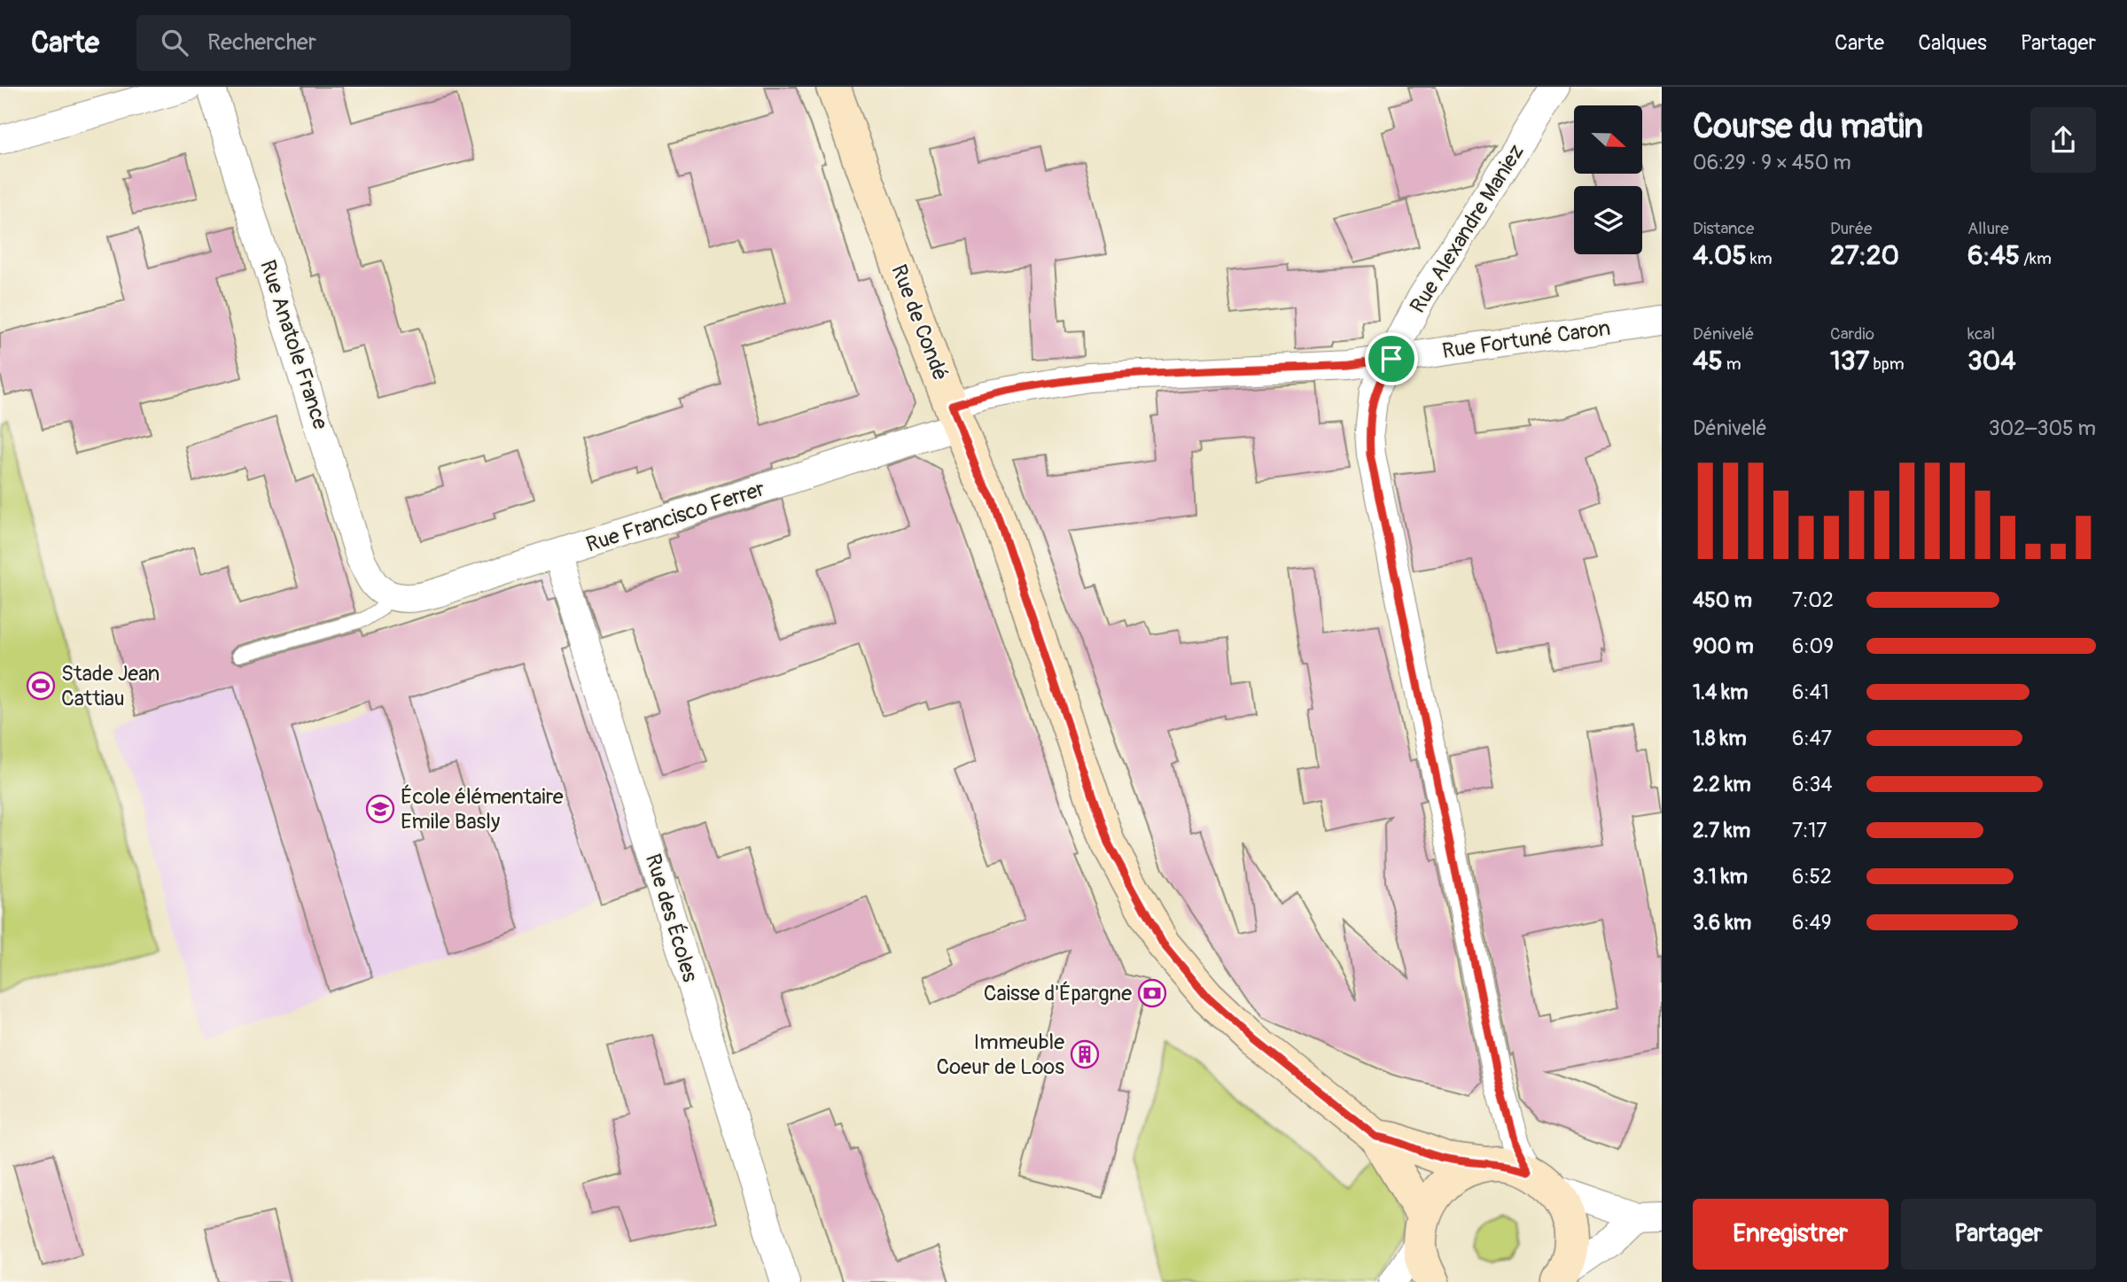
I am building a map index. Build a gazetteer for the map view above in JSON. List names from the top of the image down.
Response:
{
  "streets": {
    "main road": ["Rue de Condé"],
    "street": [
      "Rue Alexandre Maniez",
      "Rue Fortuné Caron",
      "Rue Anatole France",
      "Rue Francisco Ferrer",
      "Rue des Écoles"
    ]
  },
  "crossings": [
    ["Rue Alexandre Maniez", "Rue Fortuné Caron"],
    ["Rue de Condé", "Rue Fortuné Caron"],
    ["Rue de Condé", "Rue Francisco Ferrer"],
    ["Rue Fortuné Caron", "Rue Francisco Ferrer"],
    ["Rue Anatole France", "Rue Francisco Ferrer"],
    ["Rue Francisco Ferrer", "Rue des Écoles"]
  ],
  "places": {
    "sports": ["Stade Jean Cattiau"],
    "school or university": ["École élémentaire Emile Basly"],
    "bank": ["Caisse d'Épargne"],
    "building": ["Immeuble Coeur de Loos"]
  },
  "north": "right",
  "page": {
    "header": "Carte",
    "search": "Rechercher",
    "nav": ["Carte", "Calques", "Partager"],
    "heading": ["Course du matin", "06:29 · 9 × 450 m"],
    "stats": [
      ["Distance", "4.05 km"],
      ["Durée", "27:20"],
      ["Allure", "6:45 /km"],
      ["Dénivelé", "45 m"],
      ["Cardio", "137 bpm"],
      ["kcal", "304"]
    ],
    "chart": ["Dénivelé", "302–305 m"],
    "list": [
      {
        "name": "450 m",
        "note": "7:02"
      },
      {
        "name": "900 m",
        "note": "6:09"
      },
      {
        "name": "1.4 km",
        "note": "6:41"
      },
      {
        "name": "1.8 km",
        "note": "6:47"
      },
      {
        "name": "2.2 km",
        "note": "6:34"
      },
      {
        "name": "2.7 km",
        "note": "7:17"
      },
      {
        "name": "3.1 km",
        "note": "6:52"
      },
      {
        "name": "3.6 km",
        "note": "6:49"
      }
    ],
    "buttons": ["Enregistrer", "Partager"]
  }
}
